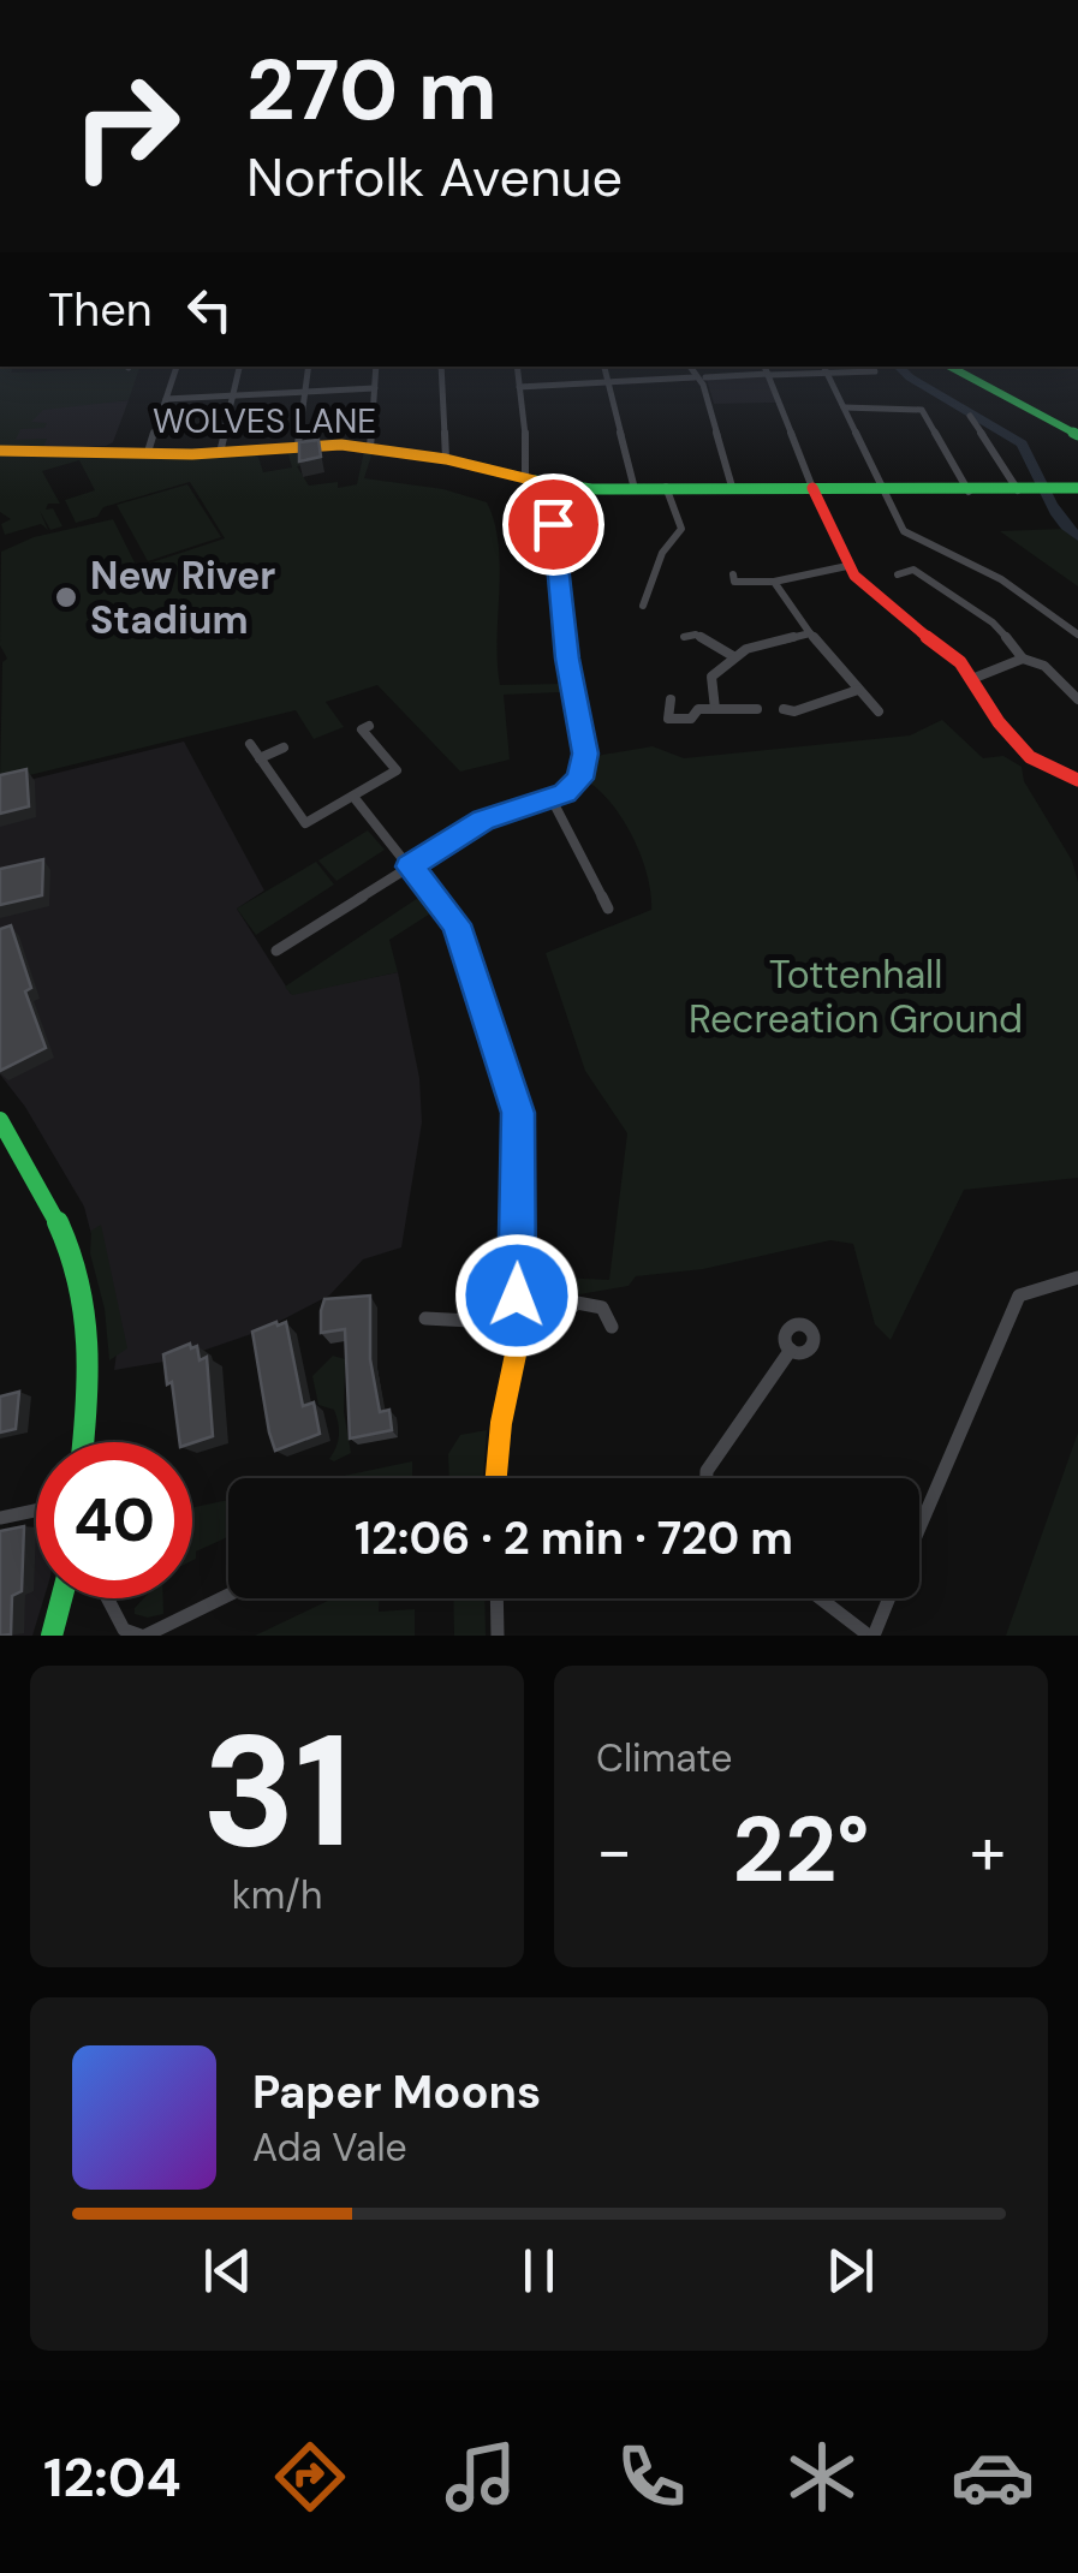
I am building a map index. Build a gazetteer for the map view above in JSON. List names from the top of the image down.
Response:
{
  "streets": {
    "main road": ["WOLVES LANE"]
  },
  "parks": ["Tottenhall Recreation Ground"],
  "places": ["New River Stadium"],
  "page": {
    "turn": ["270 m", "Norfolk Avenue"],
    "then": "Then",
    "limit": "40",
    "trip": "12:06 · 2 min · 720 m",
    "tile": [
      ["31", "km/h"],
      "Climate"
    ],
    "heat": ["−", "22°", "+"],
    "song": ["Paper Moons", "Ada Vale"],
    "tabs": "12:04"
  }
}
